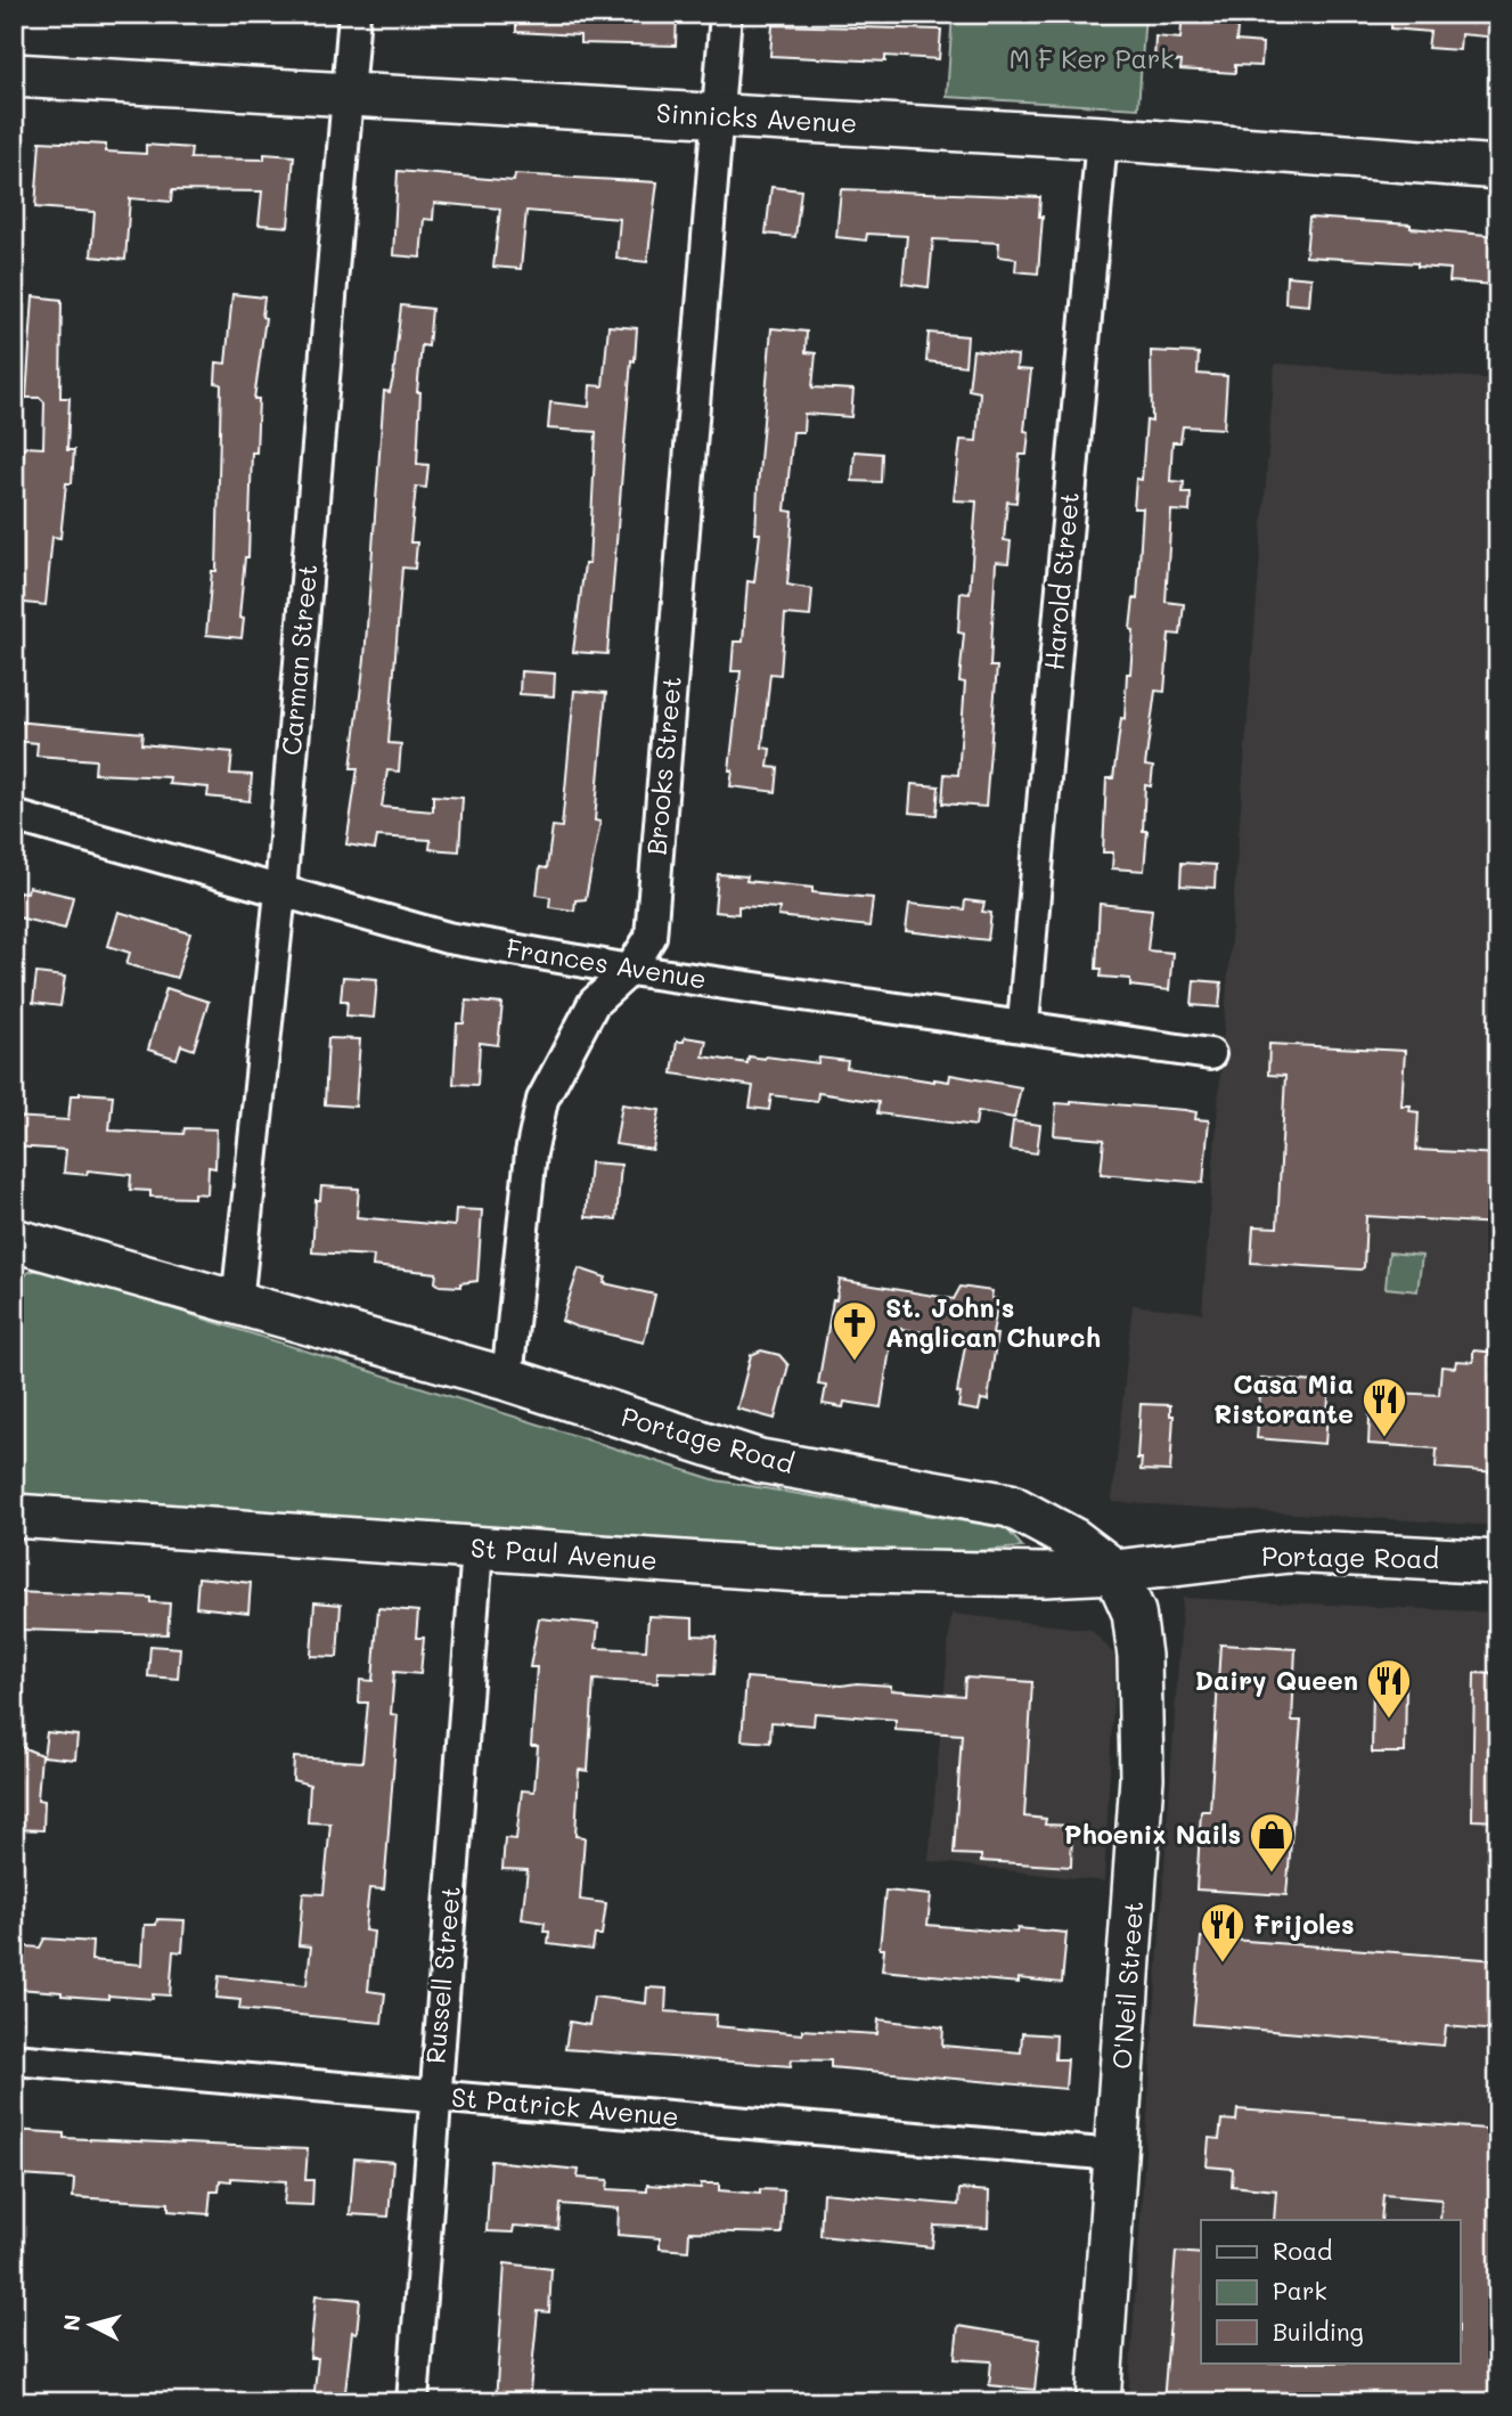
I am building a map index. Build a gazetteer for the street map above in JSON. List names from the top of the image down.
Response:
{
  "streets": {
    "street": [
      "Sinnicks Avenue",
      "Harold Street",
      "Carman Street",
      "Brooks Street",
      "Frances Avenue",
      "Portage Road",
      "St Paul Avenue",
      "Russell Street",
      "O'Neil Street",
      "St Patrick Avenue"
    ]
  },
  "crossings": [
    ["Sinnicks Avenue", "Harold Street"],
    ["Sinnicks Avenue", "Carman Street"],
    ["Sinnicks Avenue", "Brooks Street"],
    ["Harold Street", "Frances Avenue"],
    ["Carman Street", "Frances Avenue"],
    ["Carman Street", "Portage Road"],
    ["Brooks Street", "Frances Avenue"],
    ["Brooks Street", "Portage Road"],
    ["Portage Road", "St Paul Avenue"],
    ["Portage Road", "O'Neil Street"],
    ["St Paul Avenue", "Russell Street"],
    ["St Paul Avenue", "O'Neil Street"],
    ["Russell Street", "St Patrick Avenue"],
    ["O'Neil Street", "St Patrick Avenue"]
  ],
  "parks": ["M F Ker Park"],
  "places": {
    "church": ["St. John's Anglican Church"],
    "restaurant": ["Casa Mia Ristorante", "Dairy Queen", "Frijoles"],
    "shop": ["Phoenix Nails"]
  },
  "legend": ["Road", "Park", "Building"],
  "north": "left"
}
